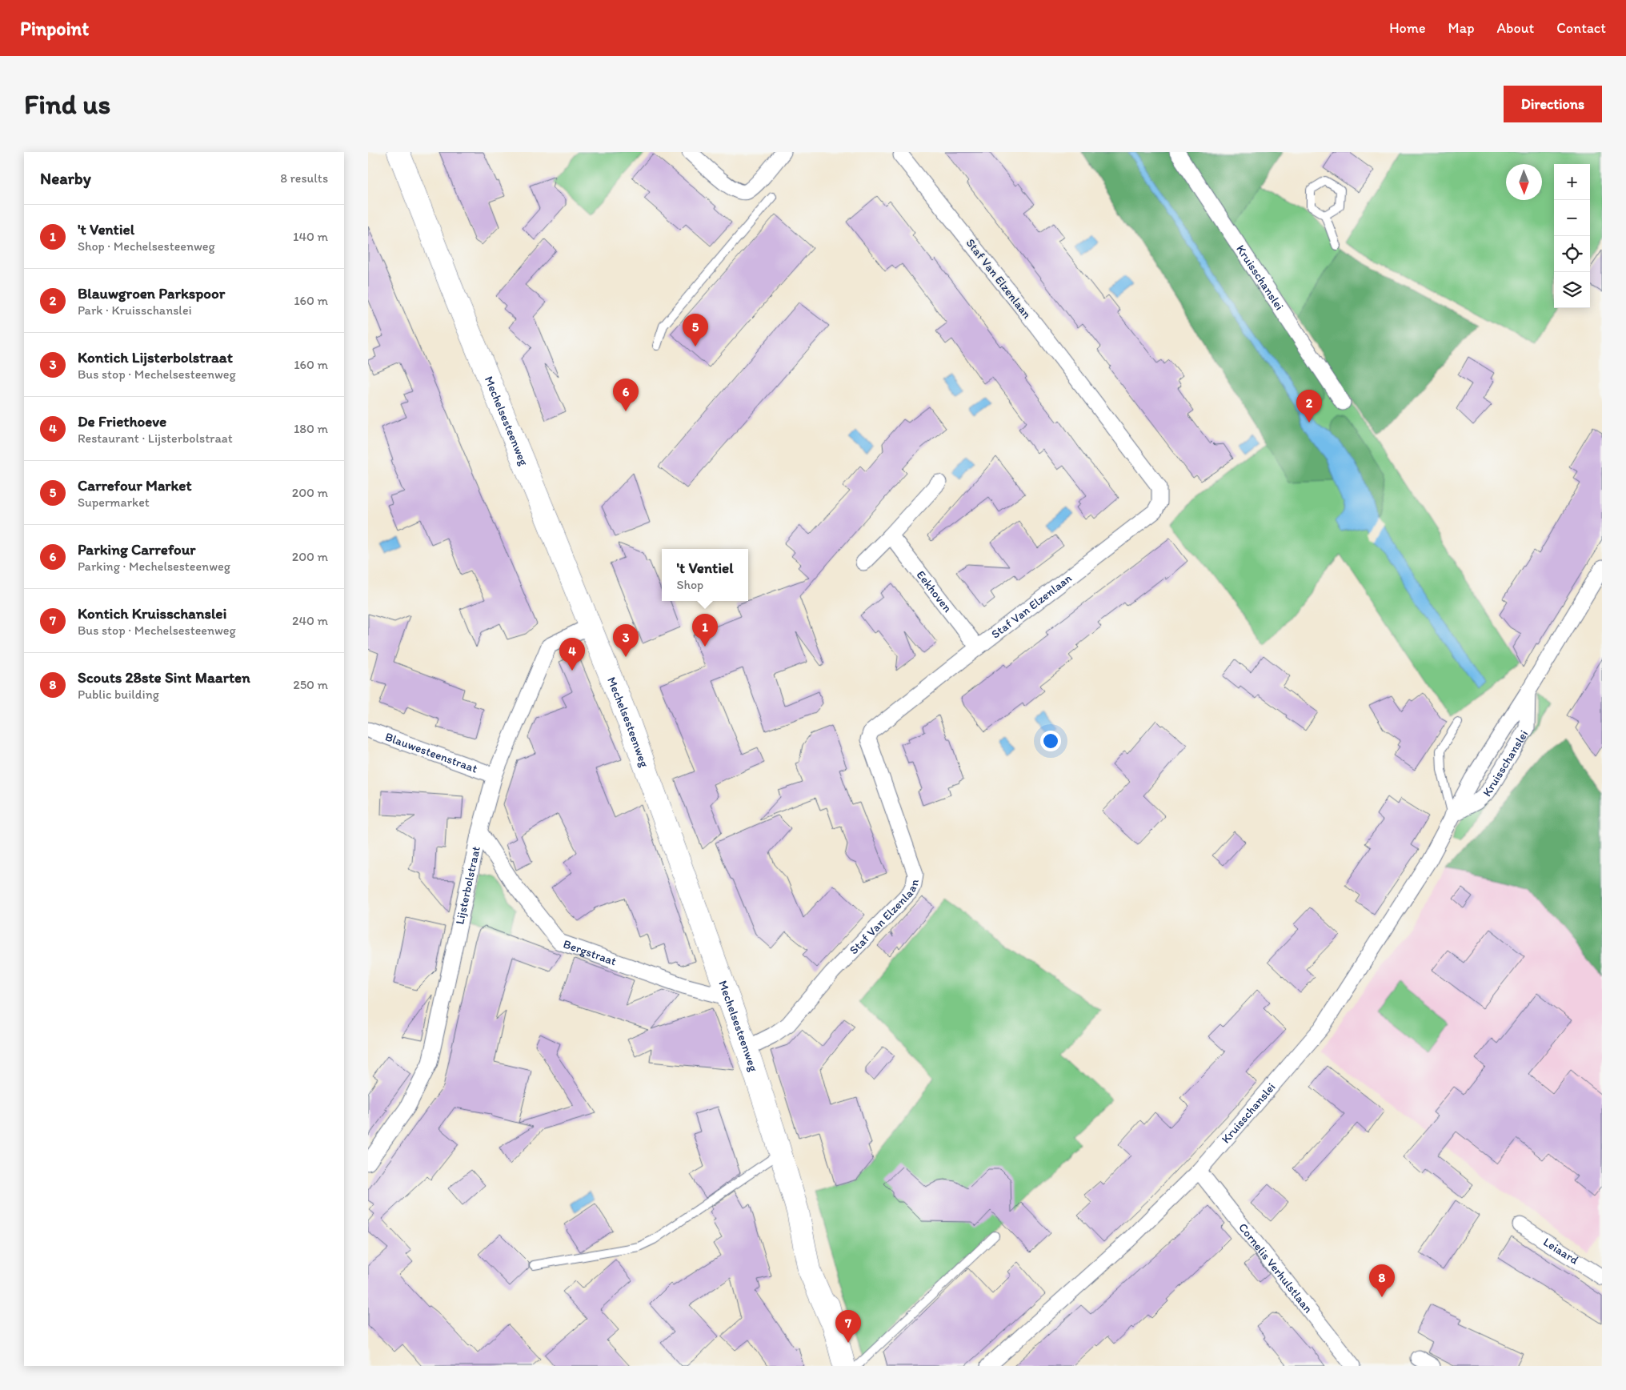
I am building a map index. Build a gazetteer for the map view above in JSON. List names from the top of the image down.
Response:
{
  "streets": {
    "street": [
      "Kruisschanslei",
      "Staf Van Elzenlaan",
      "Mechelsesteenweg",
      "Eekhoven",
      "Blauwesteenstraat",
      "Lijsterbolstraat",
      "Bergstraat",
      "Leiaard",
      "Cornelis Verhulstlaan"
    ]
  },
  "crossings": [
    ["Kruisschanslei", "Cornelis Verhulstlaan"],
    ["Staf Van Elzenlaan", "Mechelsesteenweg"],
    ["Staf Van Elzenlaan", "Eekhoven"],
    ["Mechelsesteenweg", "Lijsterbolstraat"],
    ["Mechelsesteenweg", "Bergstraat"],
    ["Blauwesteenstraat", "Lijsterbolstraat"],
    ["Lijsterbolstraat", "Bergstraat"]
  ],
  "north": "bottom",
  "page": {
    "header": "Pinpoint",
    "nav": [
      "Home",
      "Map",
      "About",
      "Contact"
    ],
    "buttons": "Directions",
    "title": "Find us",
    "heading": ["Nearby", "8 results"],
    "map_buttons": ["+", "−"],
    "list": [
      {
        "mark": "1",
        "name": "'t Ventiel",
        "note": "Shop · Mechelsesteenweg",
        "value": "140 m"
      },
      {
        "mark": "2",
        "name": "Blauwgroen Parkspoor",
        "note": "Park · Kruisschanslei",
        "value": "160 m"
      },
      {
        "mark": "3",
        "name": "Kontich Lijsterbolstraat",
        "note": "Bus stop · Mechelsesteenweg",
        "value": "160 m"
      },
      {
        "mark": "4",
        "name": "De Friethoeve",
        "note": "Restaurant · Lijsterbolstraat",
        "value": "180 m"
      },
      {
        "mark": "5",
        "name": "Carrefour Market",
        "note": "Supermarket",
        "value": "200 m"
      },
      {
        "mark": "6",
        "name": "Parking Carrefour",
        "note": "Parking · Mechelsesteenweg",
        "value": "200 m"
      },
      {
        "mark": "7",
        "name": "Kontich Kruisschanslei",
        "note": "Bus stop · Mechelsesteenweg",
        "value": "240 m"
      },
      {
        "mark": "8",
        "name": "Scouts 28ste Sint Maarten",
        "note": "Public building",
        "value": "250 m"
      }
    ],
    "pins": [
      "5",
      "6",
      "2",
      "1",
      "3",
      "4",
      "8",
      "7"
    ],
    "popup": ["'t Ventiel", "Shop"]
  }
}
